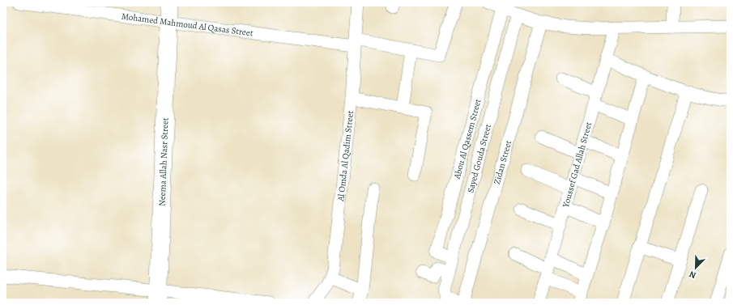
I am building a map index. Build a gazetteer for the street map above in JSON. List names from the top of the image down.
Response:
{
  "streets": {
    "street": [
      "Mohamed Mahmoud Al Qasas Street",
      "Abou Al Qassem Street",
      "Al Omda Al Qadim Street",
      "Sayed Gouda Street",
      "Neema Allah Nasr Street",
      "Zidan Street",
      "Youssef Gad Allah Street"
    ]
  },
  "crossings": [
    ["Mohamed Mahmoud Al Qasas Street", "Al Omda Al Qadim Street"],
    ["Mohamed Mahmoud Al Qasas Street", "Neema Allah Nasr Street"],
    ["Abou Al Qassem Street", "Sayed Gouda Street"]
  ],
  "north": "bottom left"
}
